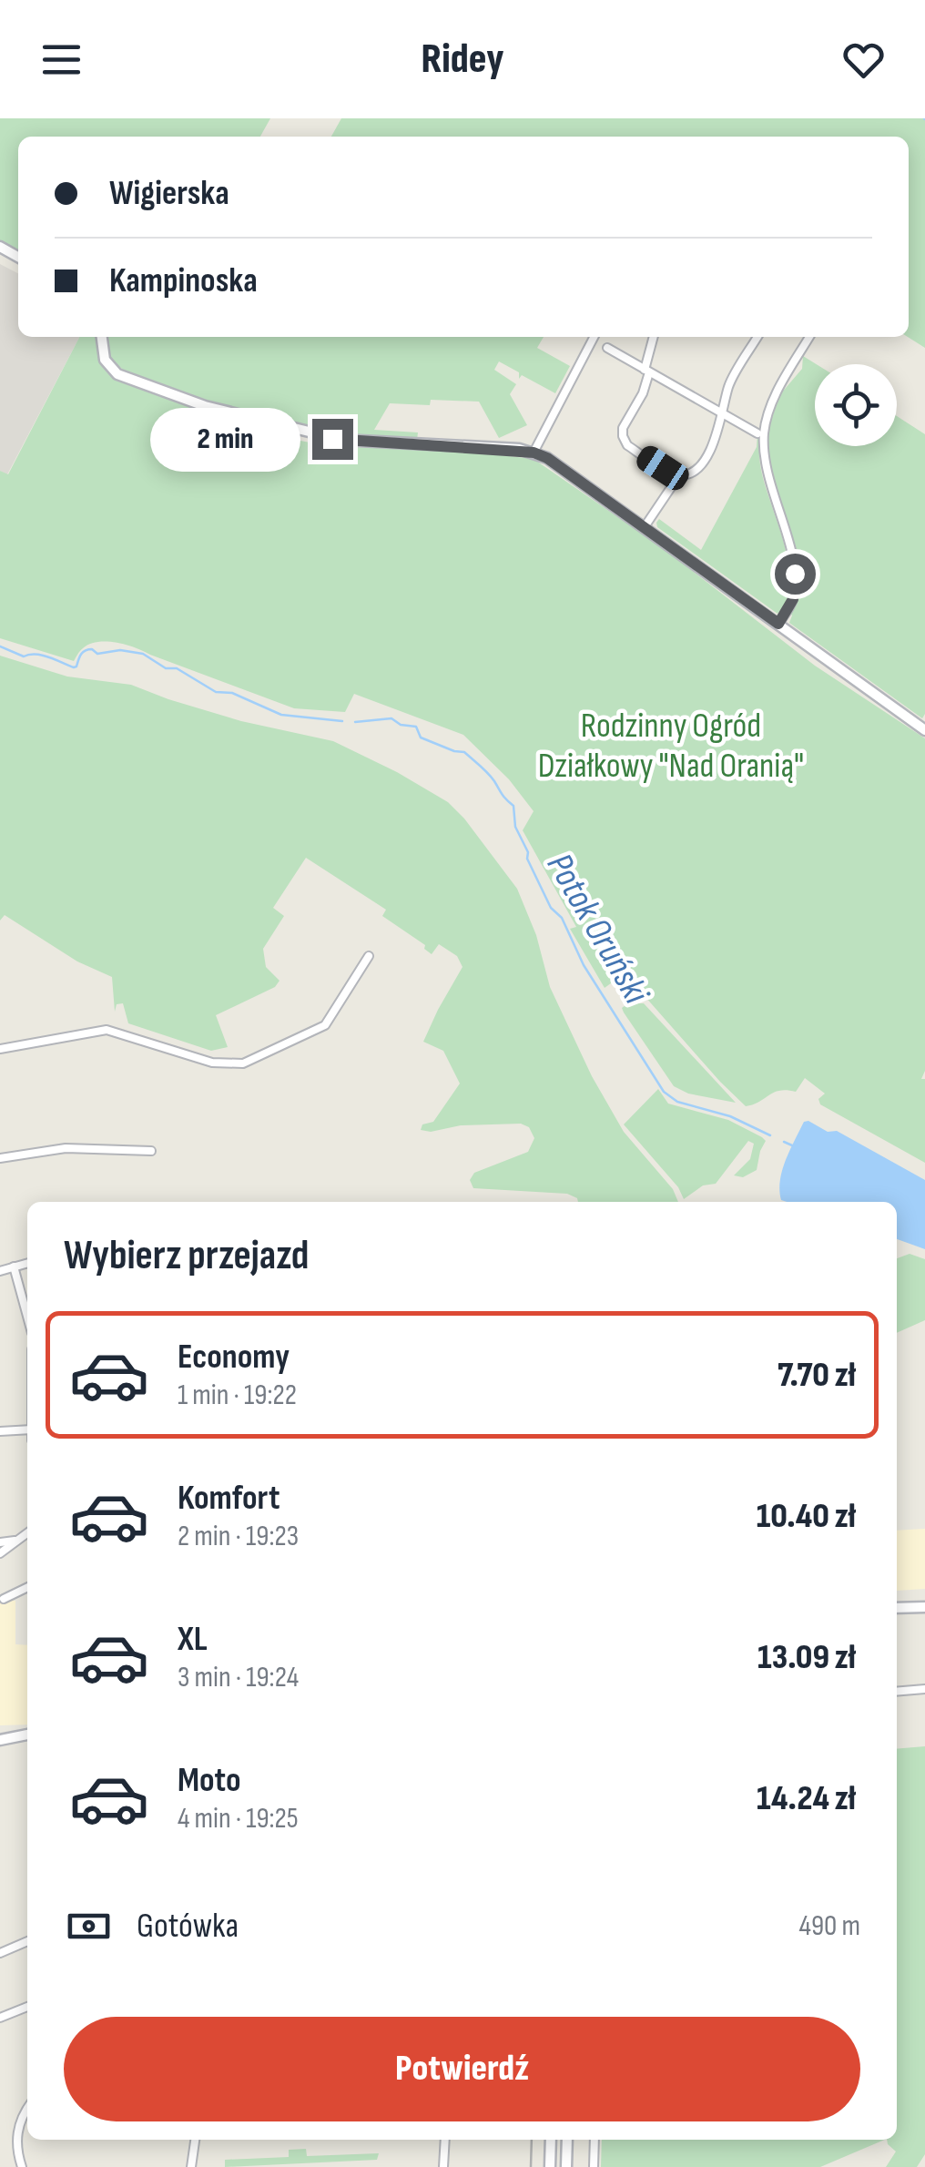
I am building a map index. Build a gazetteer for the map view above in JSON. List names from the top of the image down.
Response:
{
  "water": ["Potok Oruński"],
  "parks": ["Rodzinny Ogród Działkowy \"Nad Oranią\""],
  "page": {
    "header": "Ridey",
    "banner": ["Wigierska", "Kampinoska"],
    "bubble": "2 min",
    "heading": "Wybierz przejazd",
    "list": [
      {
        "name": "Economy",
        "note": "1 min · 19:22",
        "value": "7.70 zł"
      },
      {
        "name": "Komfort",
        "note": "2 min · 19:23",
        "value": "10.40 zł"
      },
      {
        "name": "XL",
        "note": "3 min · 19:24",
        "value": "13.09 zł"
      },
      {
        "name": "Moto",
        "note": "4 min · 19:25",
        "value": "14.24 zł"
      }
    ],
    "pay": ["Gotówka", "490 m"],
    "buttons": "Potwierdź"
  }
}
